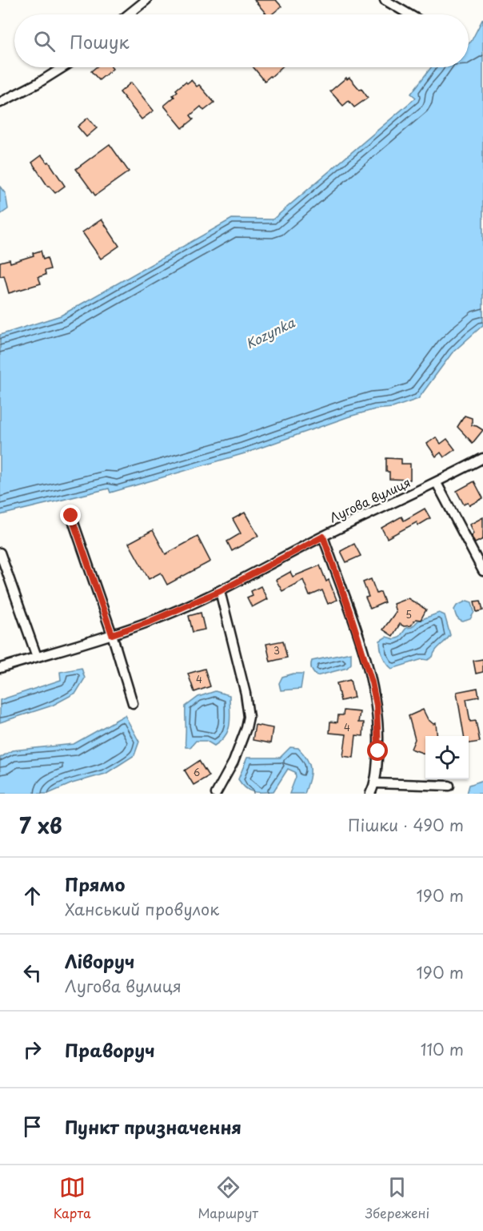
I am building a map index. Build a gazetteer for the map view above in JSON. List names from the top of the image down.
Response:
{
  "streets": {
    "street": ["Лугова вулиця"]
  },
  "water": ["Kozynka"],
  "house_numbers": [
    "5",
    "3",
    "4",
    "4",
    "6"
  ],
  "page": {
    "search": "Пошук",
    "heading": ["7 хв", "Пішки · 490 m"],
    "list": [
      ["Прямо", "Ханський провулок", "190 m"],
      ["Ліворуч", "Лугова вулиця", "190 m"],
      ["Праворуч", "110 m"],
      "Пункт призначення"
    ],
    "nav": ["Карта", "Маршрут", "Збережені"]
  }
}
